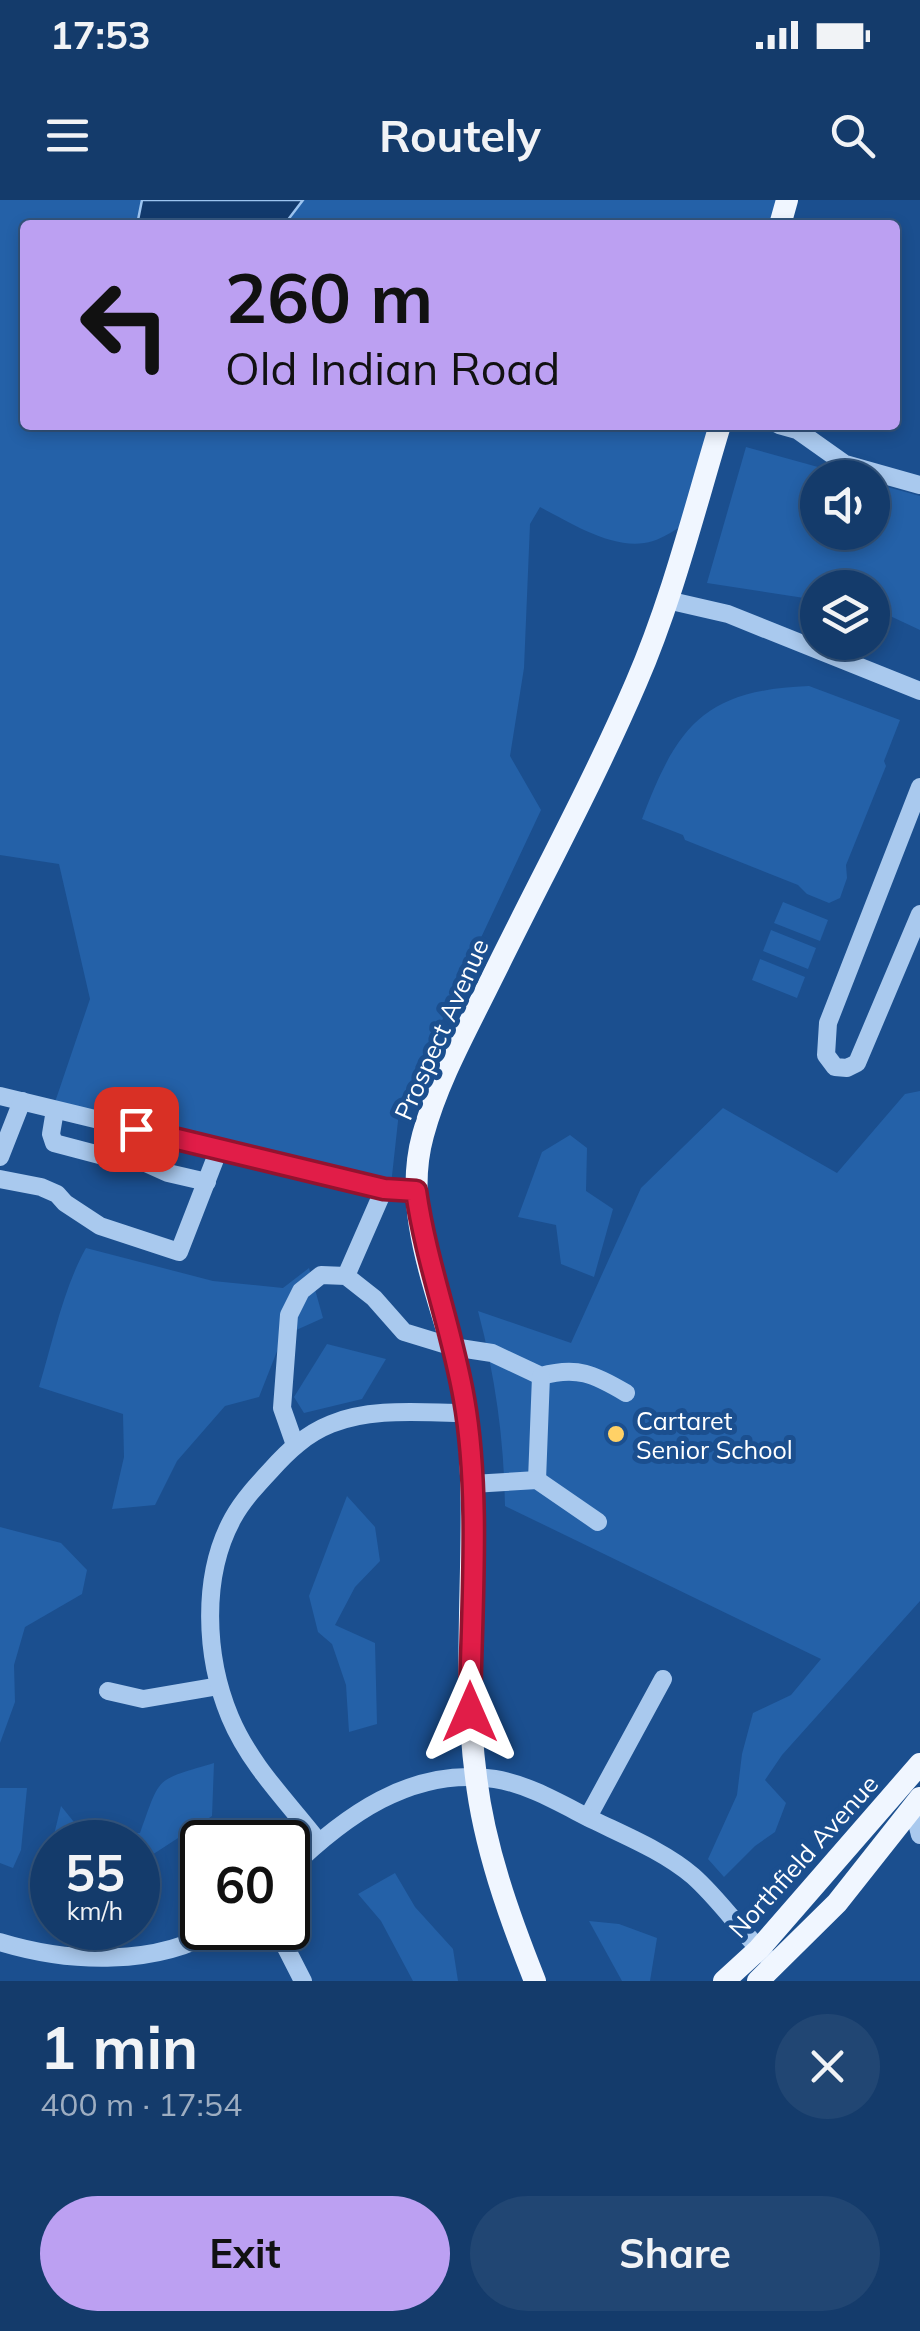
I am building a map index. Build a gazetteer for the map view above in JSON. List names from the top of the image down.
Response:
{
  "streets": {
    "main road": ["Prospect Avenue", "Northfield Avenue"]
  },
  "places": ["Cartaret Senior School"],
  "page": {
    "status": "17:53",
    "header": "Routely",
    "turn": ["260 m", "Old Indian Road"],
    "speed": "55 km/h",
    "limit": "60",
    "heading": ["1 min", "400 m · 17:54"],
    "buttons": ["Exit", "Share"]
  }
}
